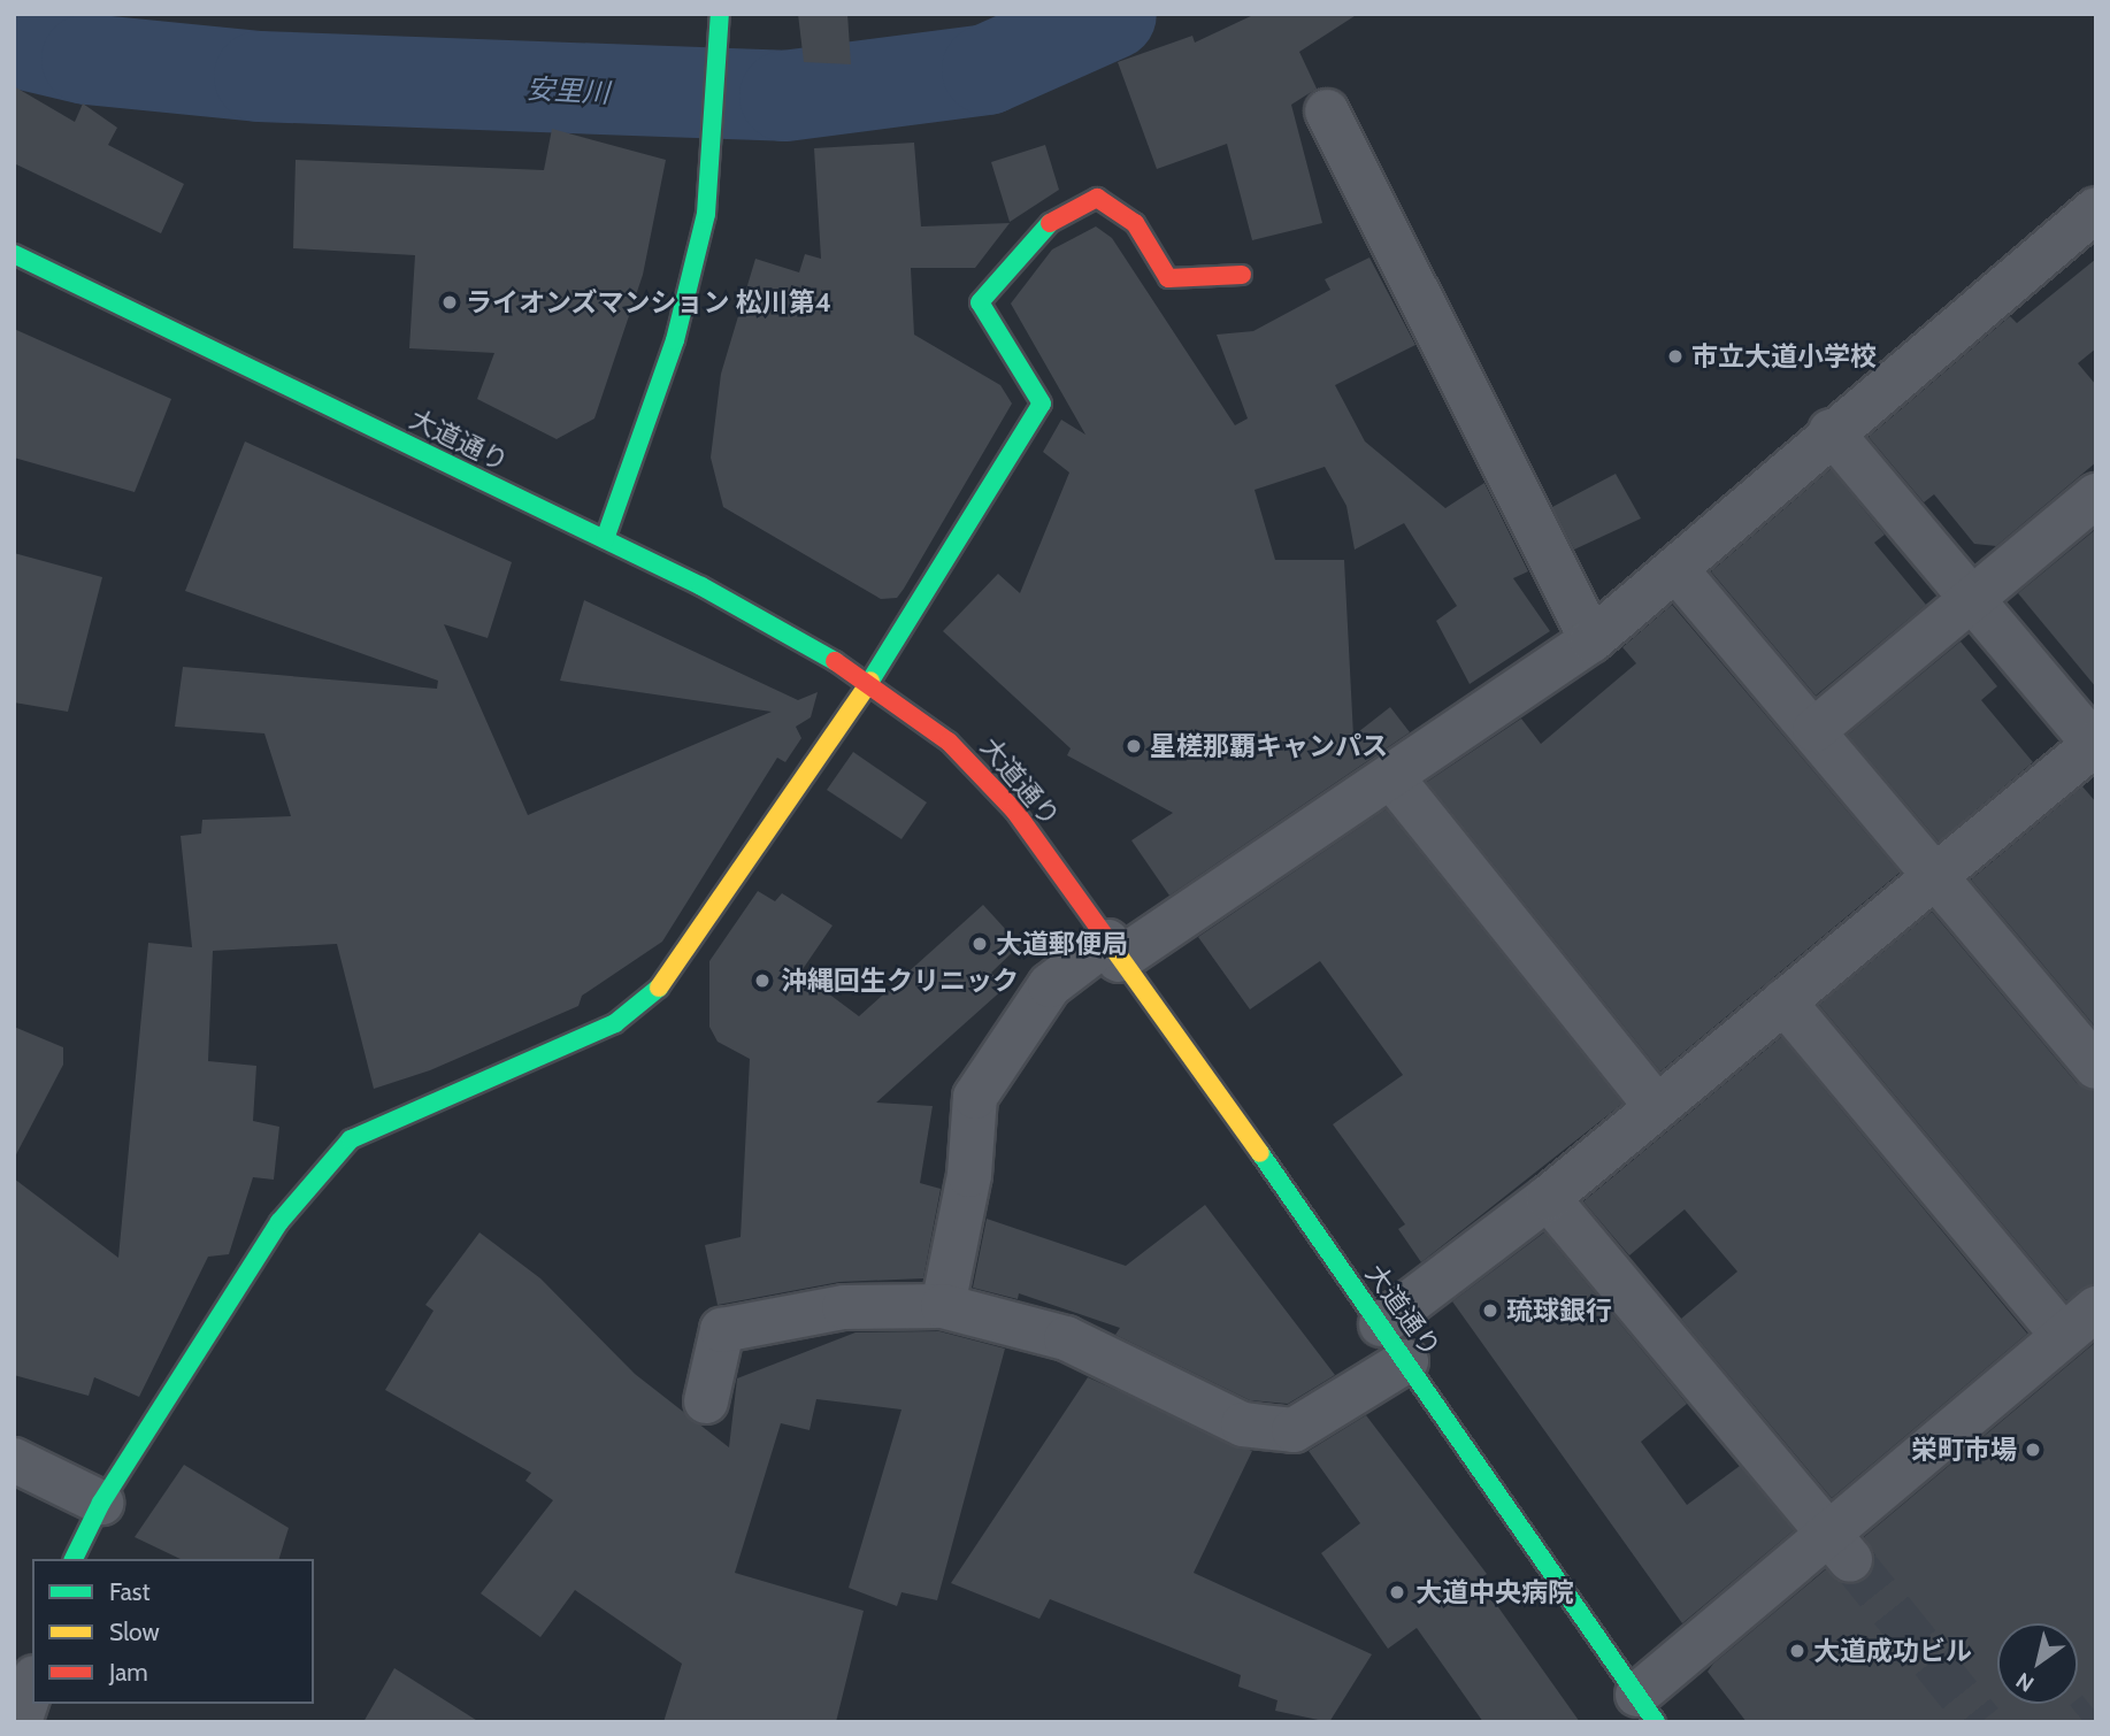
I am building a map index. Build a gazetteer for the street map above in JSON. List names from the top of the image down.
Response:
{
  "streets": {
    "street": ["大道通り"]
  },
  "water": ["安里川"],
  "places": [
    "ライオンズマンション 松川第4",
    "市立大道小学校",
    "星槎那覇キャンパス",
    "大道郵便局",
    "沖縄回生クリニック",
    "琉球銀行",
    "栄町市場",
    "大道中央病院",
    "大道成功ビル"
  ],
  "legend": ["Fast", "Slow", "Jam"],
  "north": "bottom left"
}
